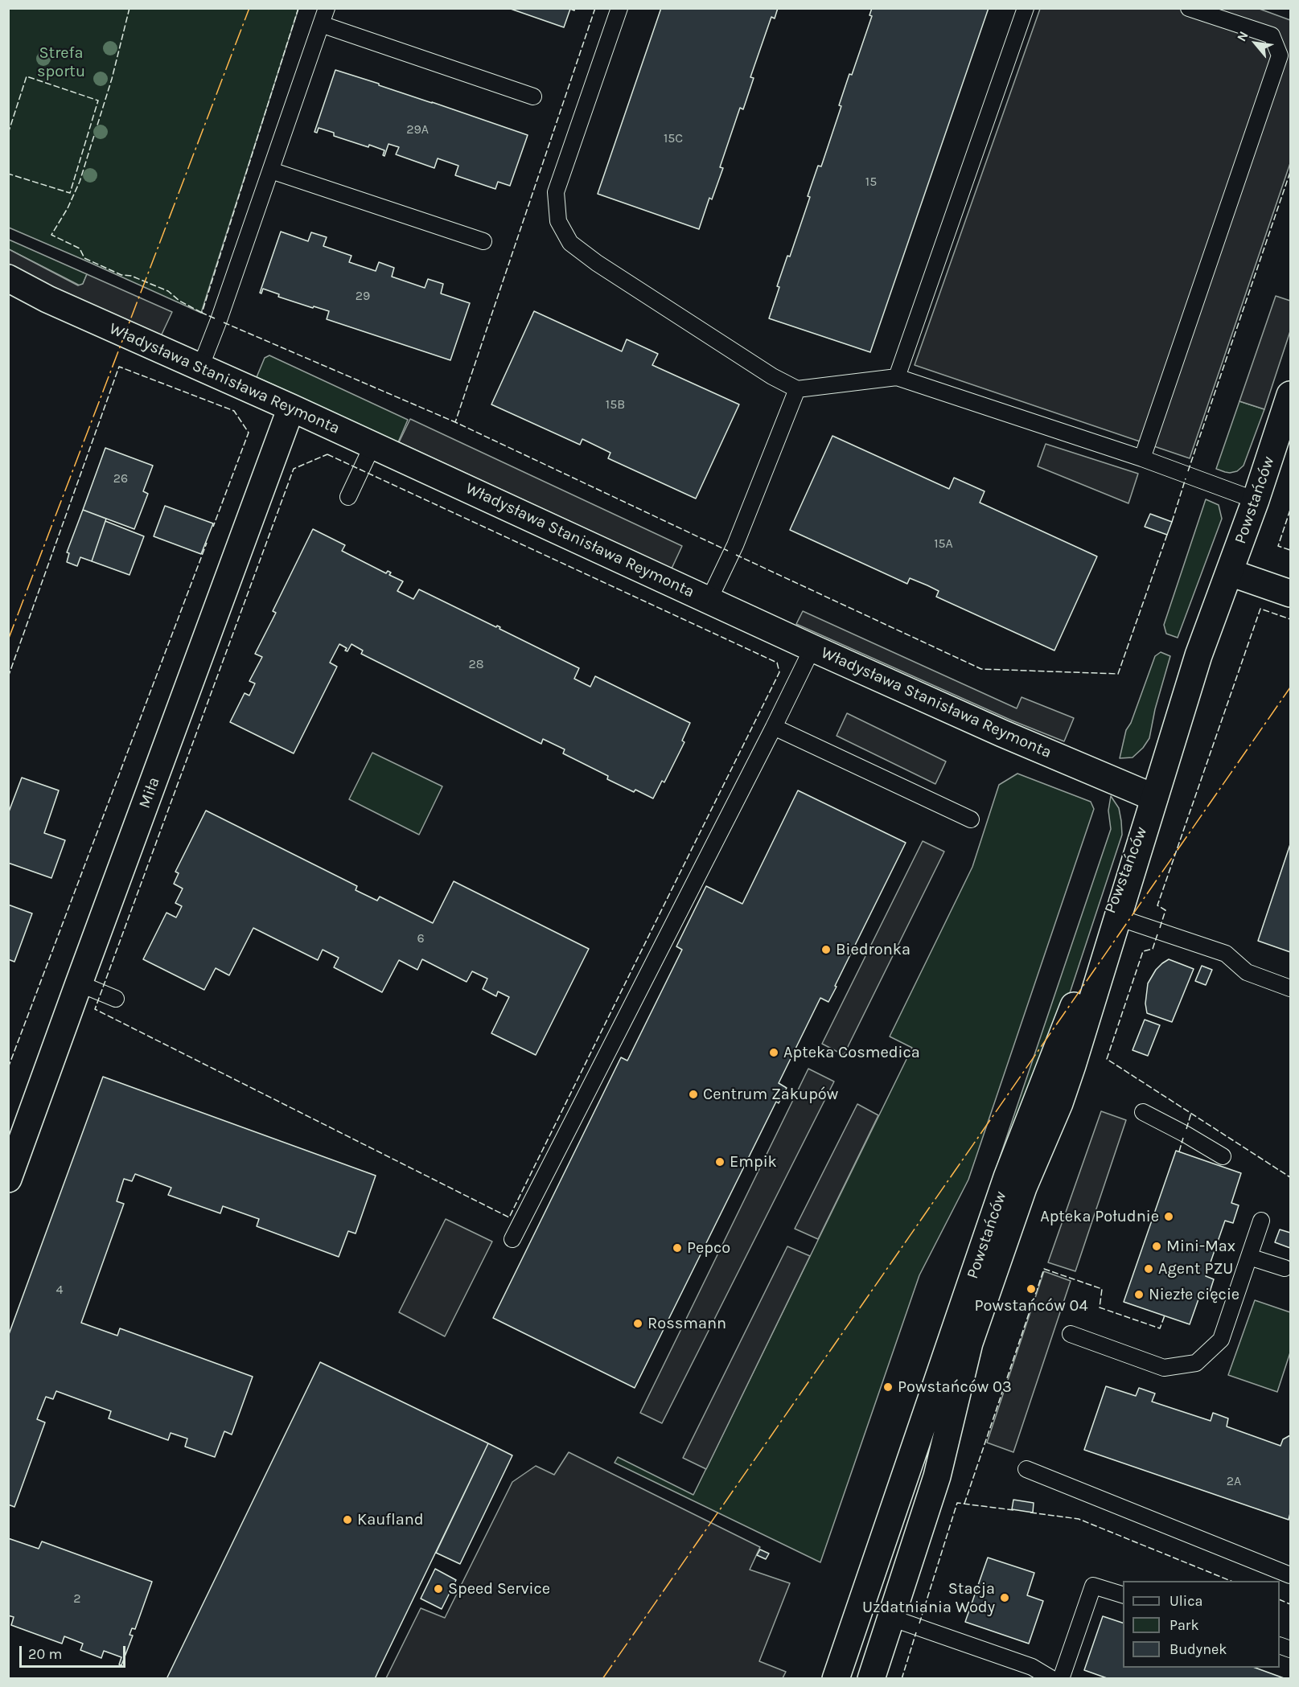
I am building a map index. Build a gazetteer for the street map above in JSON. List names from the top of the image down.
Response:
{
  "streets": {
    "street": ["Władysława Stanisława Reymonta", "Powstańców", "Miła"]
  },
  "crossings": [
    ["Władysława Stanisława Reymonta", "Powstańców"],
    ["Władysława Stanisława Reymonta", "Miła"]
  ],
  "parks": ["Strefa sportu"],
  "places": [
    "Biedronka",
    "Apteka Cosmedica",
    "Centrum Zakupów",
    "Empik",
    "Apteka Południe",
    "Mini-Max",
    "Pepco",
    "Agent PZU",
    "Powstańców 04",
    "Niezłe cięcie",
    "Rossmann",
    "Powstańców 03",
    "Kaufland",
    "Speed Service",
    "Stacja Uzdatniania Wody"
  ],
  "house_numbers": [
    "29A",
    "15C",
    "15",
    "29",
    "15B",
    "26",
    "15A",
    "28",
    "6",
    "4",
    "2A",
    "2"
  ],
  "legend": ["Ulica", "Park", "Budynek"],
  "scale_bar": "20 m",
  "north": "top left"
}
